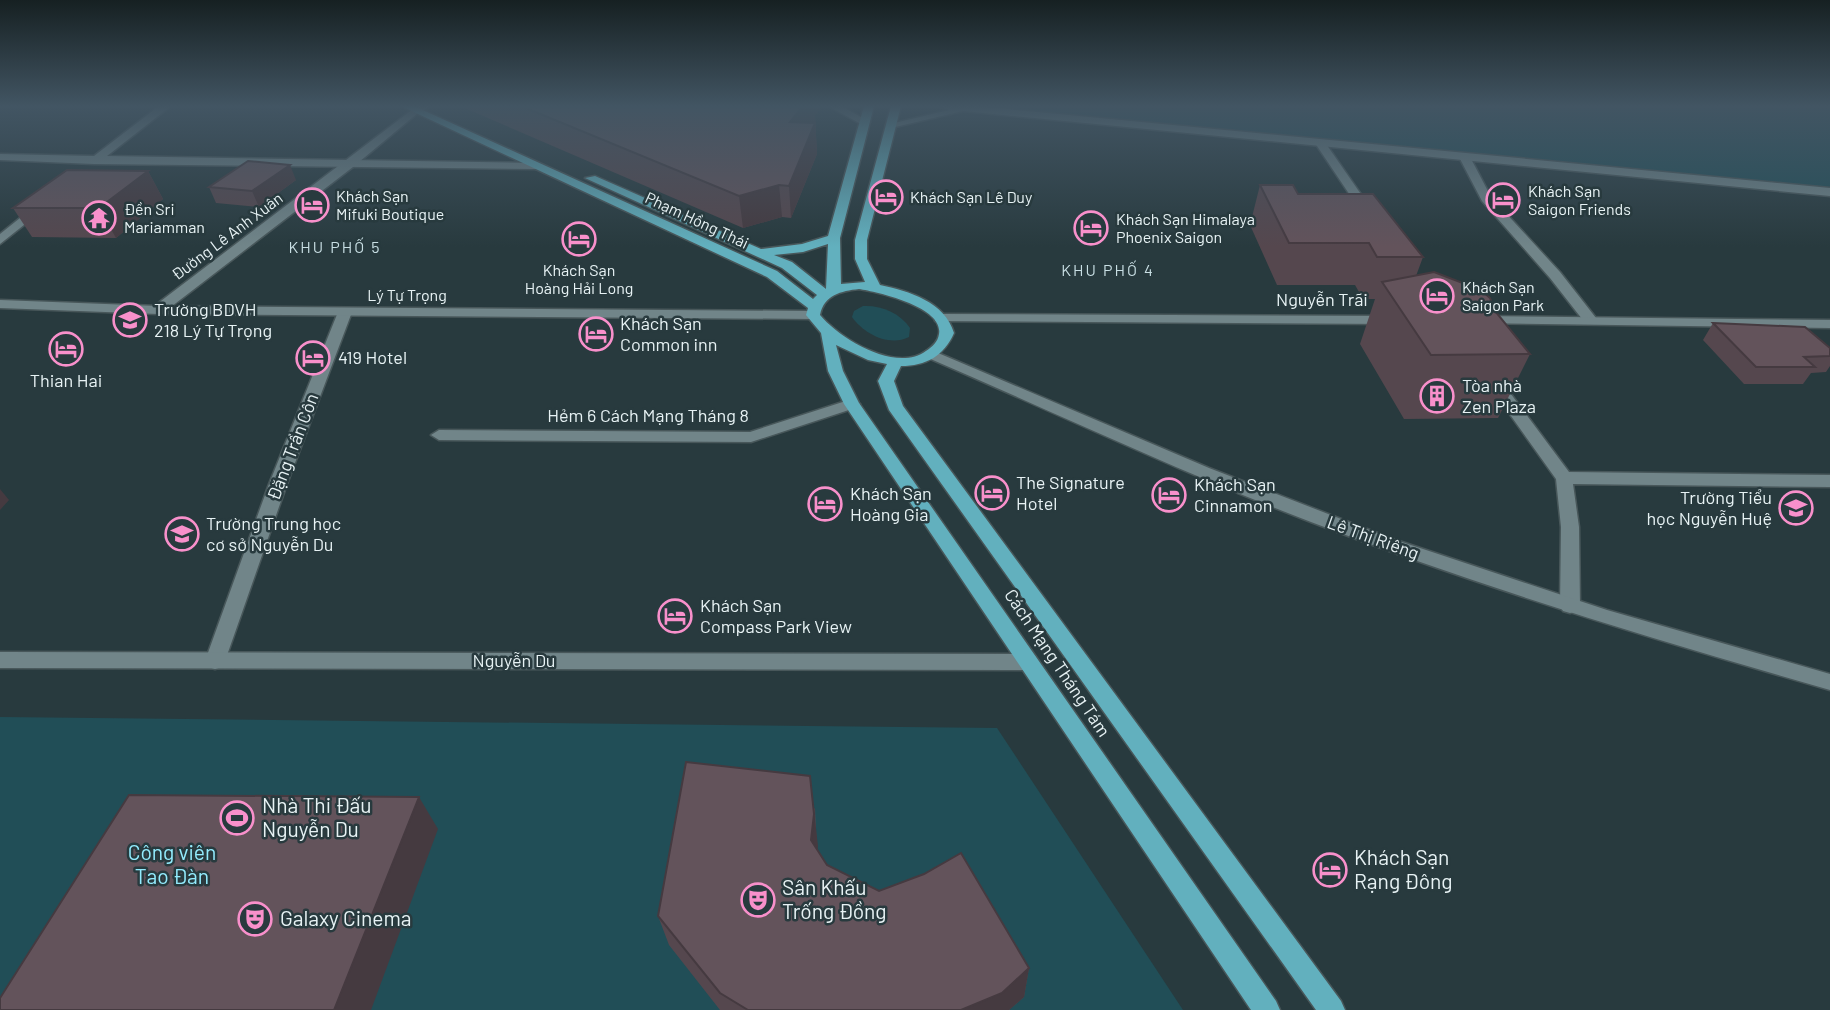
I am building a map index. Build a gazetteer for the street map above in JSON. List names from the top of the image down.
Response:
{
  "streets": {
    "main road": ["Phạm Hồng Thái", "Cách Mạng Tháng Tám"],
    "street": [
      "Đường Lê Anh Xuân",
      "Lý Tự Trọng",
      "Nguyễn Trãi",
      "Hẻm 6 Cách Mạng Tháng 8",
      "Đặng Trần Côn",
      "Lê Thị Riêng",
      "Nguyễn Du"
    ]
  },
  "crossings": [
    ["Phạm Hồng Thái", "Lý Tự Trọng"],
    ["Phạm Hồng Thái", "Cách Mạng Tháng Tám"],
    ["Đường Lê Anh Xuân", "Lý Tự Trọng"],
    ["Lý Tự Trọng", "Đặng Trần Côn"],
    ["Hẻm 6 Cách Mạng Tháng 8", "Cách Mạng Tháng Tám"],
    ["Đặng Trần Côn", "Nguyễn Du"],
    ["Nguyễn Du", "Cách Mạng Tháng Tám"]
  ],
  "districts": ["KHU PHỐ 5", "KHU PHỐ 4"],
  "parks": ["Công viên Tao Đàn"],
  "places": {
    "hotel": [
      "Khách Sạn Lê Duy",
      "Khách Sạn Saigon Friends",
      "Khách Sạn Mifuki Boutique",
      "Khách Sạn Himalaya Phoenix Saigon",
      "Khách Sạn Hoàng Hải Long",
      "Khách Sạn Saigon Park",
      "Khách Sạn Common inn",
      "Thian Hai",
      "419 Hotel",
      "The Signature Hotel",
      "Khách Sạn Cinnamon",
      "Khách Sạn Hoàng Gia",
      "Khách Sạn Compass Park View",
      "Khách Sạn Rạng Đông"
    ],
    "temple": ["Đền Sri Mariamman"],
    "school or university": ["Trường BDVH 218 Lý Tự Trọng", "Trường Tiểu học Nguyễn Huệ", "Trường Trung học cơ sở Nguyễn Du"],
    "building": ["Tòa nhà Zen Plaza"],
    "sports": ["Nhà Thi Đấu Nguyễn Du"],
    "theatre": ["Sân Khấu Trống Đồng", "Galaxy Cinema"]
  }
}
